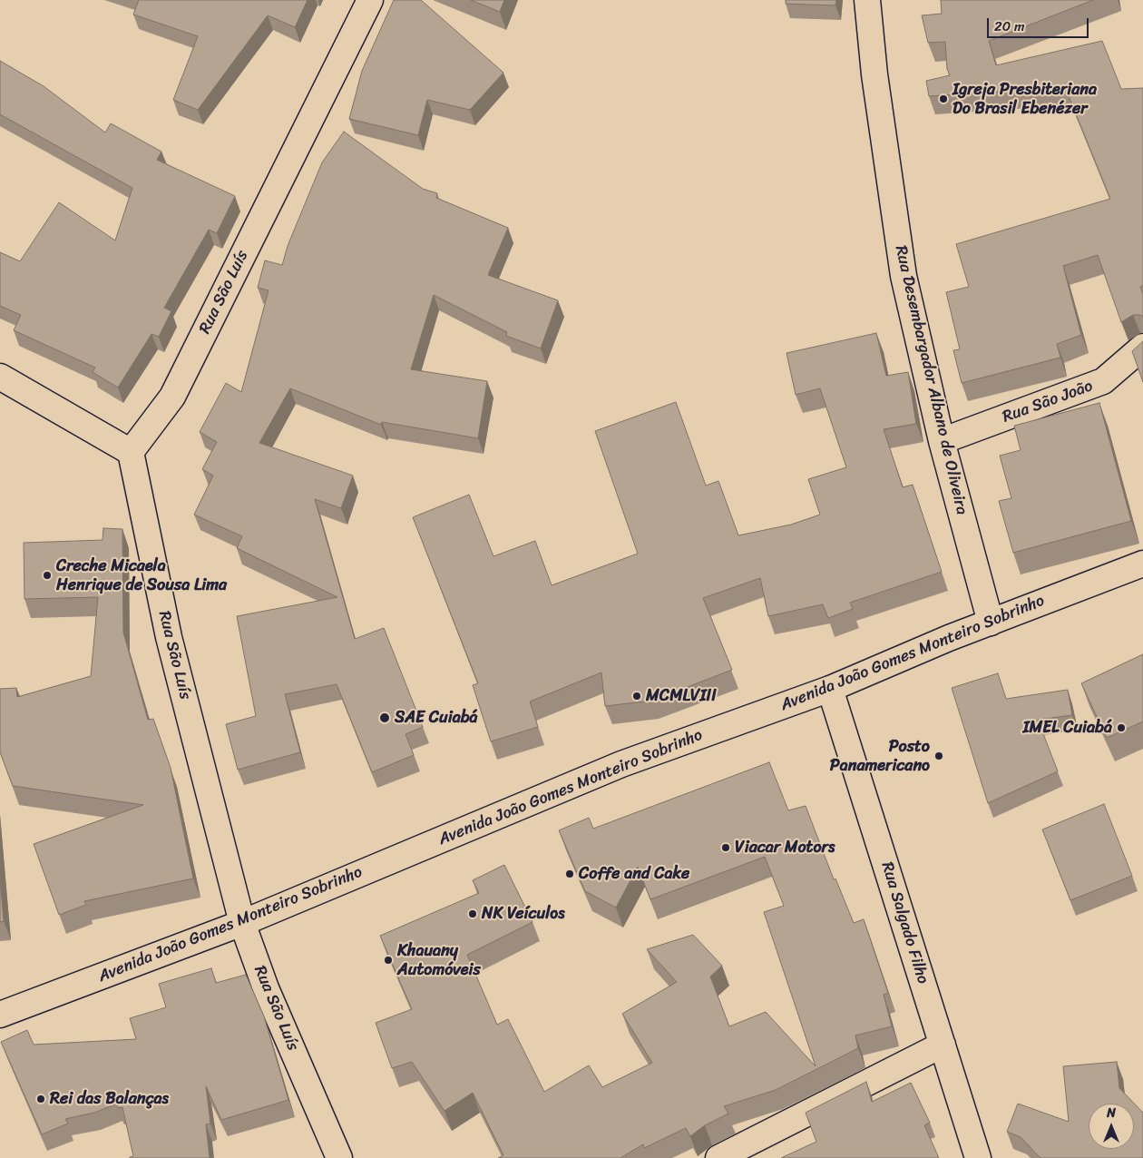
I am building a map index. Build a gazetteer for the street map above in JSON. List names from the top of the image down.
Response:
{
  "streets": {
    "street": [
      "Rua São Luís",
      "Rua Desembargador Albano de Oliveira",
      "Rua São João",
      "Avenida João Gomes Monteiro Sobrinho",
      "Rua Salgado Filho"
    ]
  },
  "crossings": [
    ["Rua São Luís", "Avenida João Gomes Monteiro Sobrinho"],
    ["Rua Desembargador Albano de Oliveira", "Rua São João"],
    ["Rua Desembargador Albano de Oliveira", "Avenida João Gomes Monteiro Sobrinho"],
    ["Avenida João Gomes Monteiro Sobrinho", "Rua Salgado Filho"]
  ],
  "places": [
    "Igreja Presbiteriana Do Brasil Ebenézer",
    "Creche Micaela Henrique de Sousa Lima",
    "MCMLVIII",
    "SAE Cuiabá",
    "IMEL Cuiabá",
    "Posto Panamericano",
    "Viacar Motors",
    "Coffe and Cake",
    "NK Veículos",
    "Khauany Automóveis",
    "Rei das Balanças"
  ],
  "scale_bar": "20 m",
  "north": "top"
}
